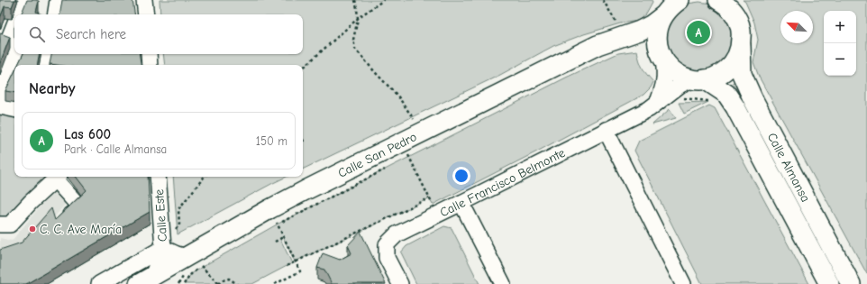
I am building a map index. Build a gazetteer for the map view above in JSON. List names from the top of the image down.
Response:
{
  "streets": {
    "main road": ["Calle San Pedro", "Calle Almansa"],
    "street": ["Calle Francisco Belmonte", "Calle Este"]
  },
  "crossings": [
    ["Calle San Pedro", "Calle Almansa"],
    ["Calle San Pedro", "Calle Este"],
    ["Calle Almansa", "Calle Francisco Belmonte"]
  ],
  "places": ["C. C. Ave María"],
  "north": "top left",
  "page": {
    "map_buttons": ["+", "−"],
    "search": "Search here",
    "pins": "A",
    "heading": "Nearby",
    "list": [
      {
        "mark": "A",
        "name": "Las 600",
        "note": "Park · Calle Almansa",
        "value": "150 m"
      }
    ]
  }
}
